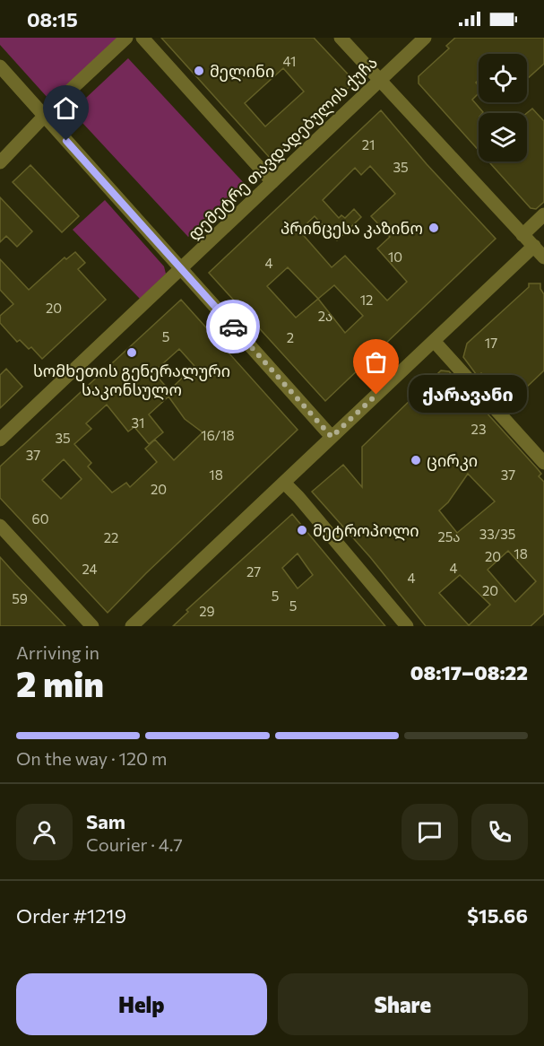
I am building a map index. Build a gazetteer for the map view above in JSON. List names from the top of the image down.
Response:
{
  "streets": {
    "street": ["დემეტრე თავდადებულის ქუჩა"]
  },
  "places": [
    "მელინი",
    "პრინცესა კაზინო",
    "სომხეთის გენერალური საკონსულო",
    "ქარავანი",
    "ცირკი",
    "მეტროპოლი"
  ],
  "house_numbers": [
    "41",
    "21",
    "35",
    "10",
    "4",
    "12",
    "20",
    "2ა",
    "5",
    "2",
    "17",
    "31",
    "23",
    "16/18",
    "35",
    "37",
    "18",
    "37",
    "20",
    "60",
    "33/35",
    "25ა",
    "22",
    "18",
    "20",
    "4",
    "24",
    "27",
    "4",
    "20",
    "5",
    "59",
    "5",
    "29"
  ],
  "page": {
    "status": "08:15",
    "bubble": "ქარავანი",
    "heading": ["2 min", "Arriving in", "08:17–08:22"],
    "panel": [
      "Sam",
      "Courier · 4.7",
      "Order #1219",
      "$15.66"
    ],
    "bar": "On the way · 120 m",
    "buttons": ["Help", "Share"]
  }
}
